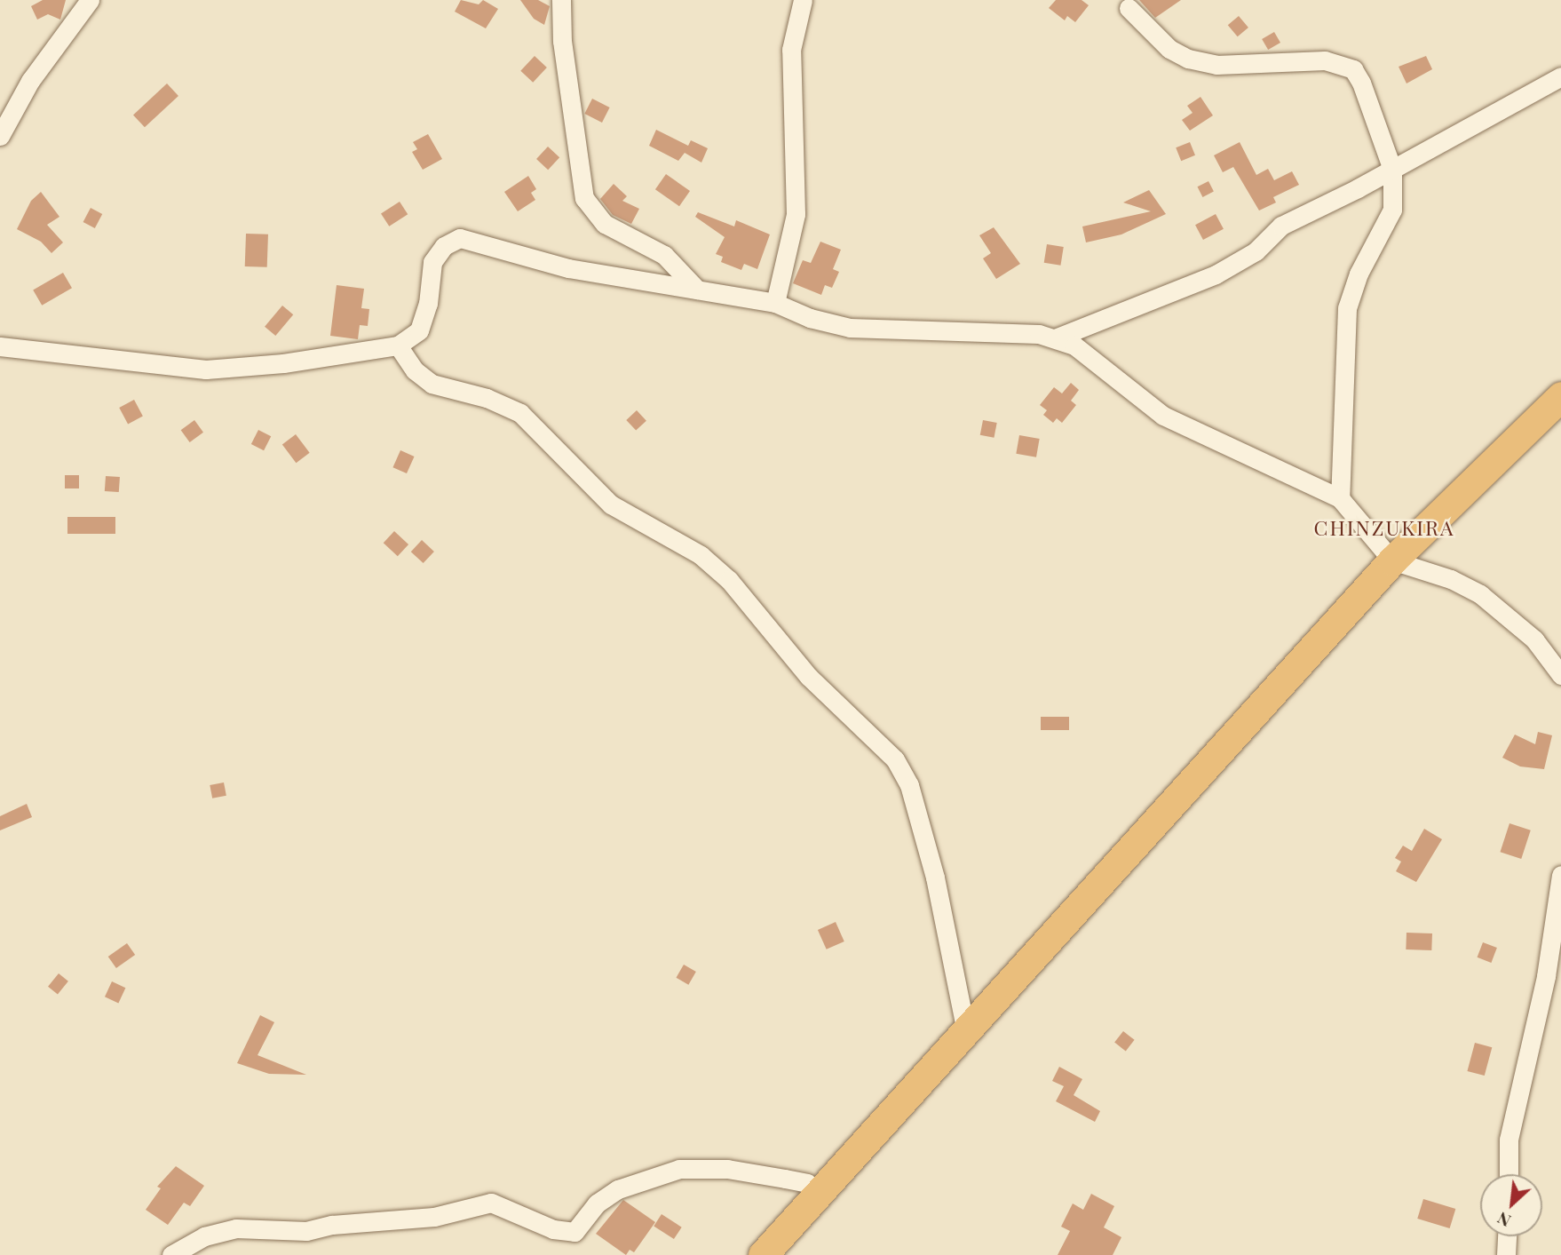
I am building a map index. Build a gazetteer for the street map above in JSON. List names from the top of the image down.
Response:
{
  "districts": ["CHINZUKIRA"],
  "north": "bottom left"
}
